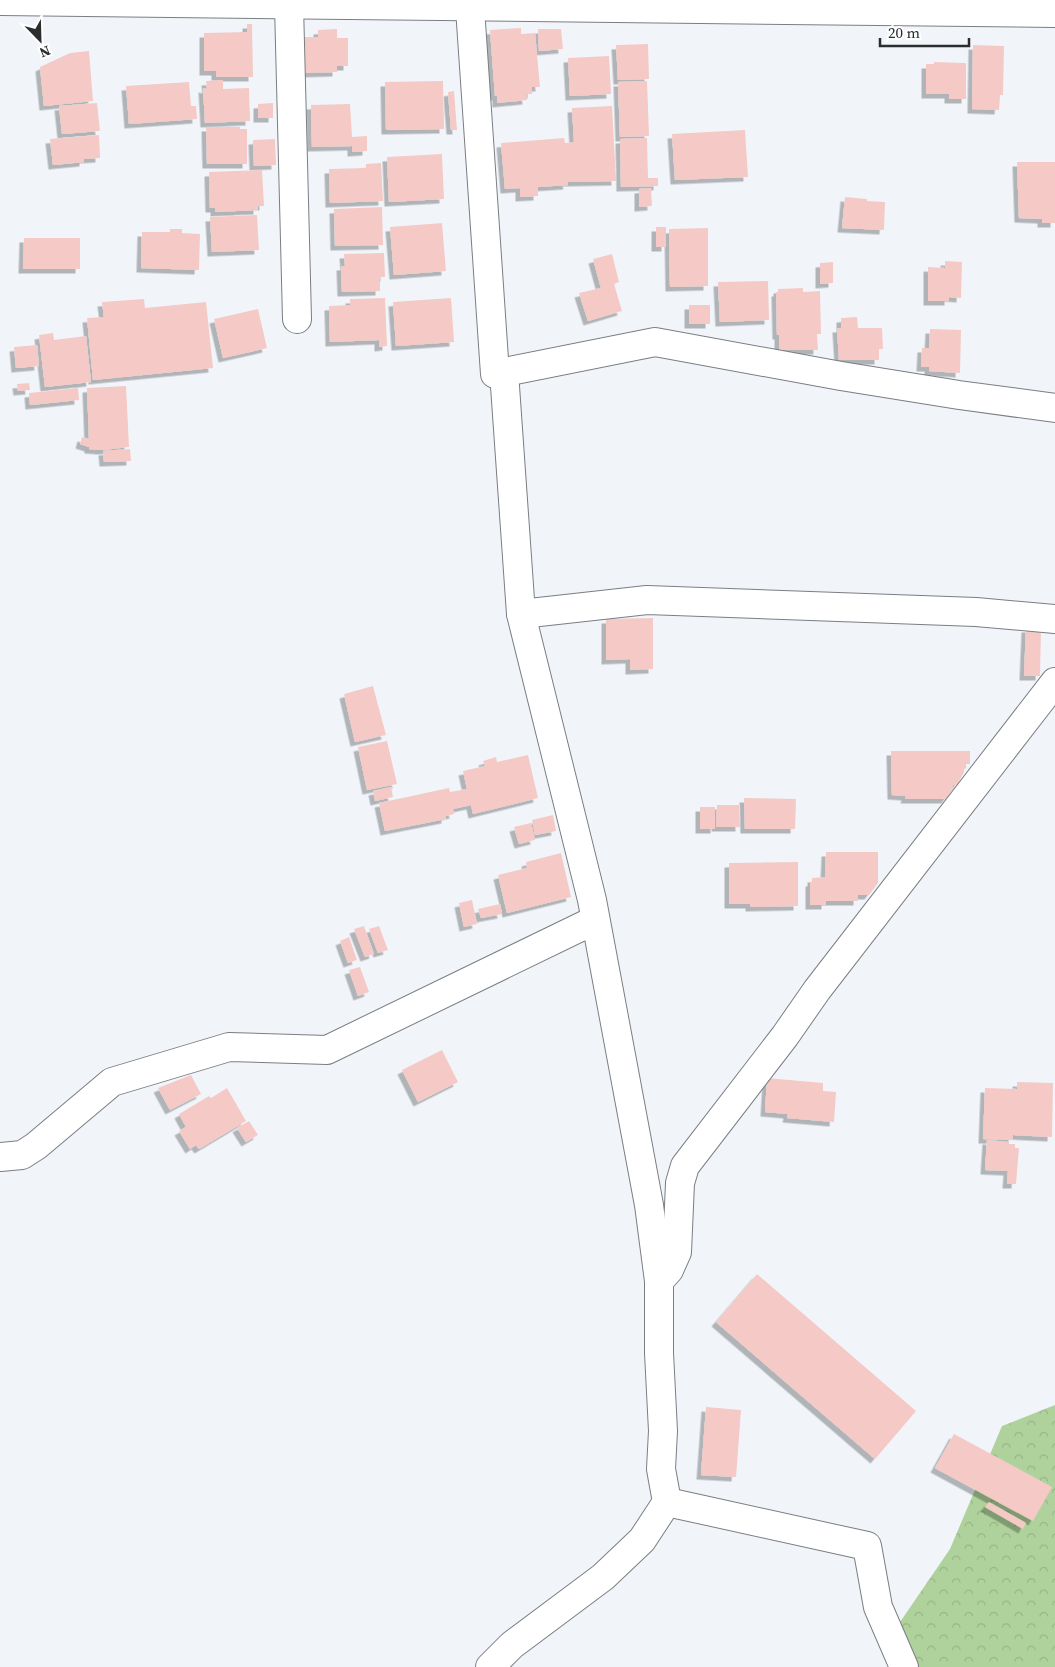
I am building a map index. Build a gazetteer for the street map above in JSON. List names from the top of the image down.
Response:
{
  "scale_bar": "20 m",
  "north": "bottom right"
}
